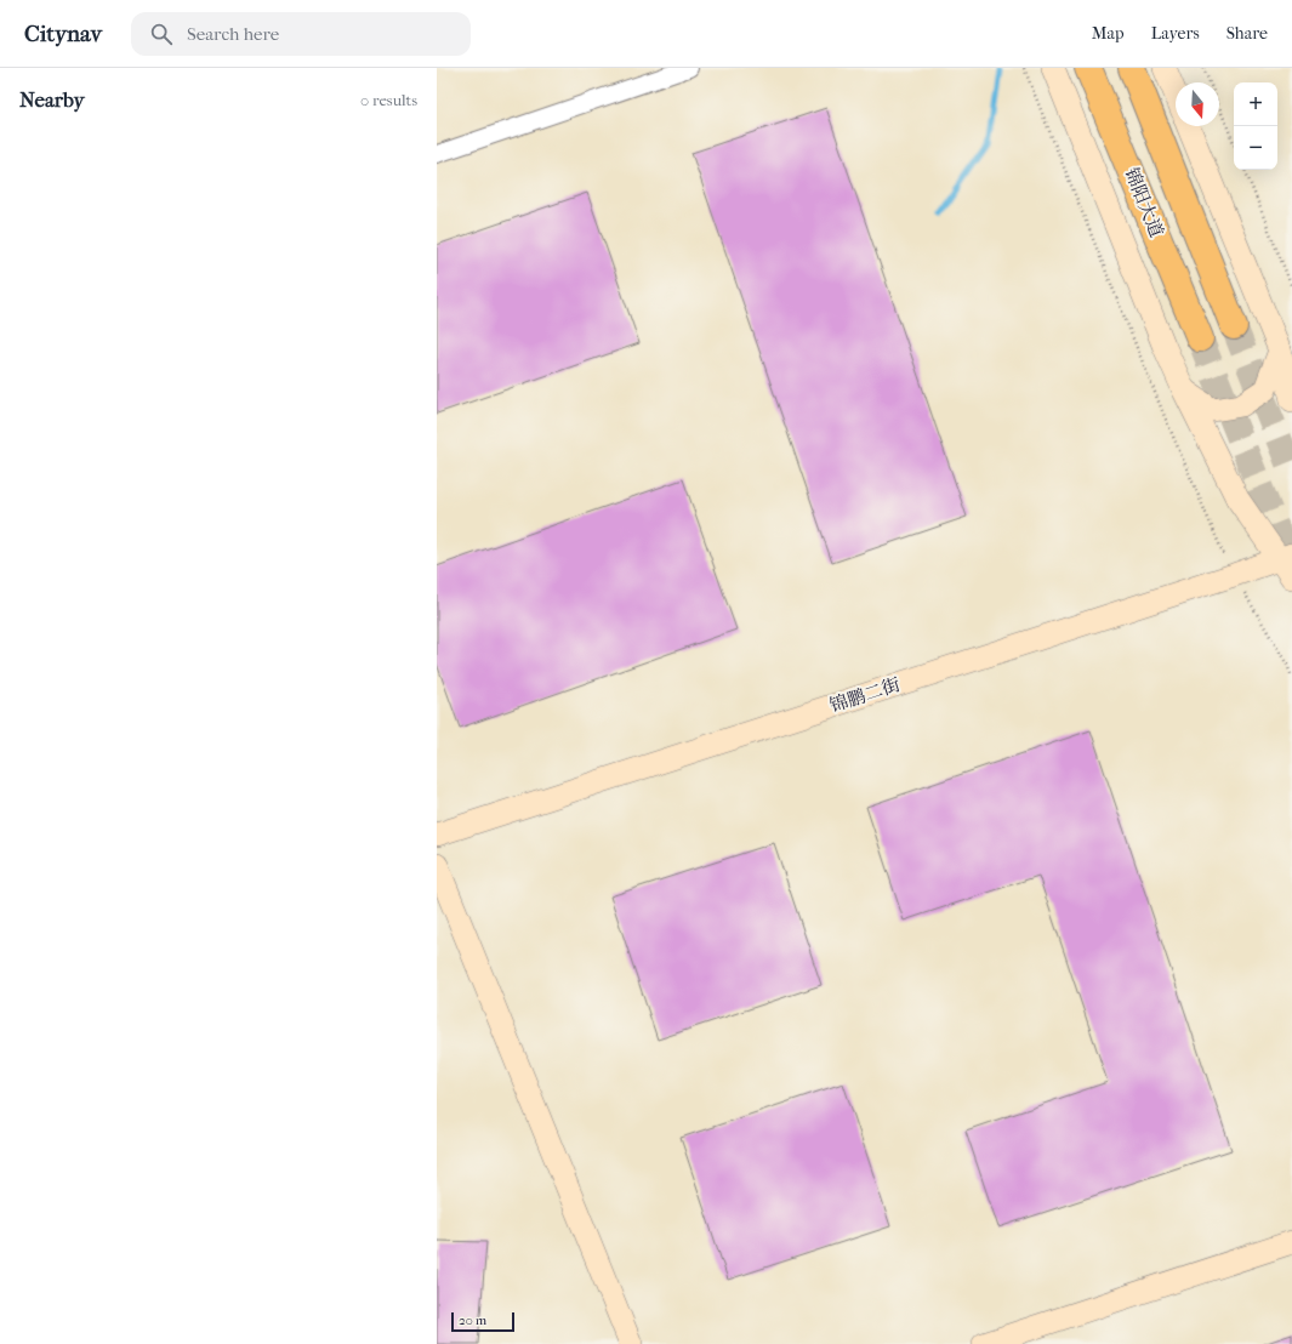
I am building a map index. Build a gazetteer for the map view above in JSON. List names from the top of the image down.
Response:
{
  "streets": {
    "highway": ["锦阳大道"],
    "street": ["锦鹏二街"]
  },
  "scale_bar": "20 m",
  "north": "bottom",
  "page": {
    "header": "Citynav",
    "search": "Search here",
    "nav": ["Map", "Layers", "Share"],
    "heading": ["Nearby", "0 results"],
    "map_buttons": ["+", "−"],
    "scale": "20 m"
  }
}
